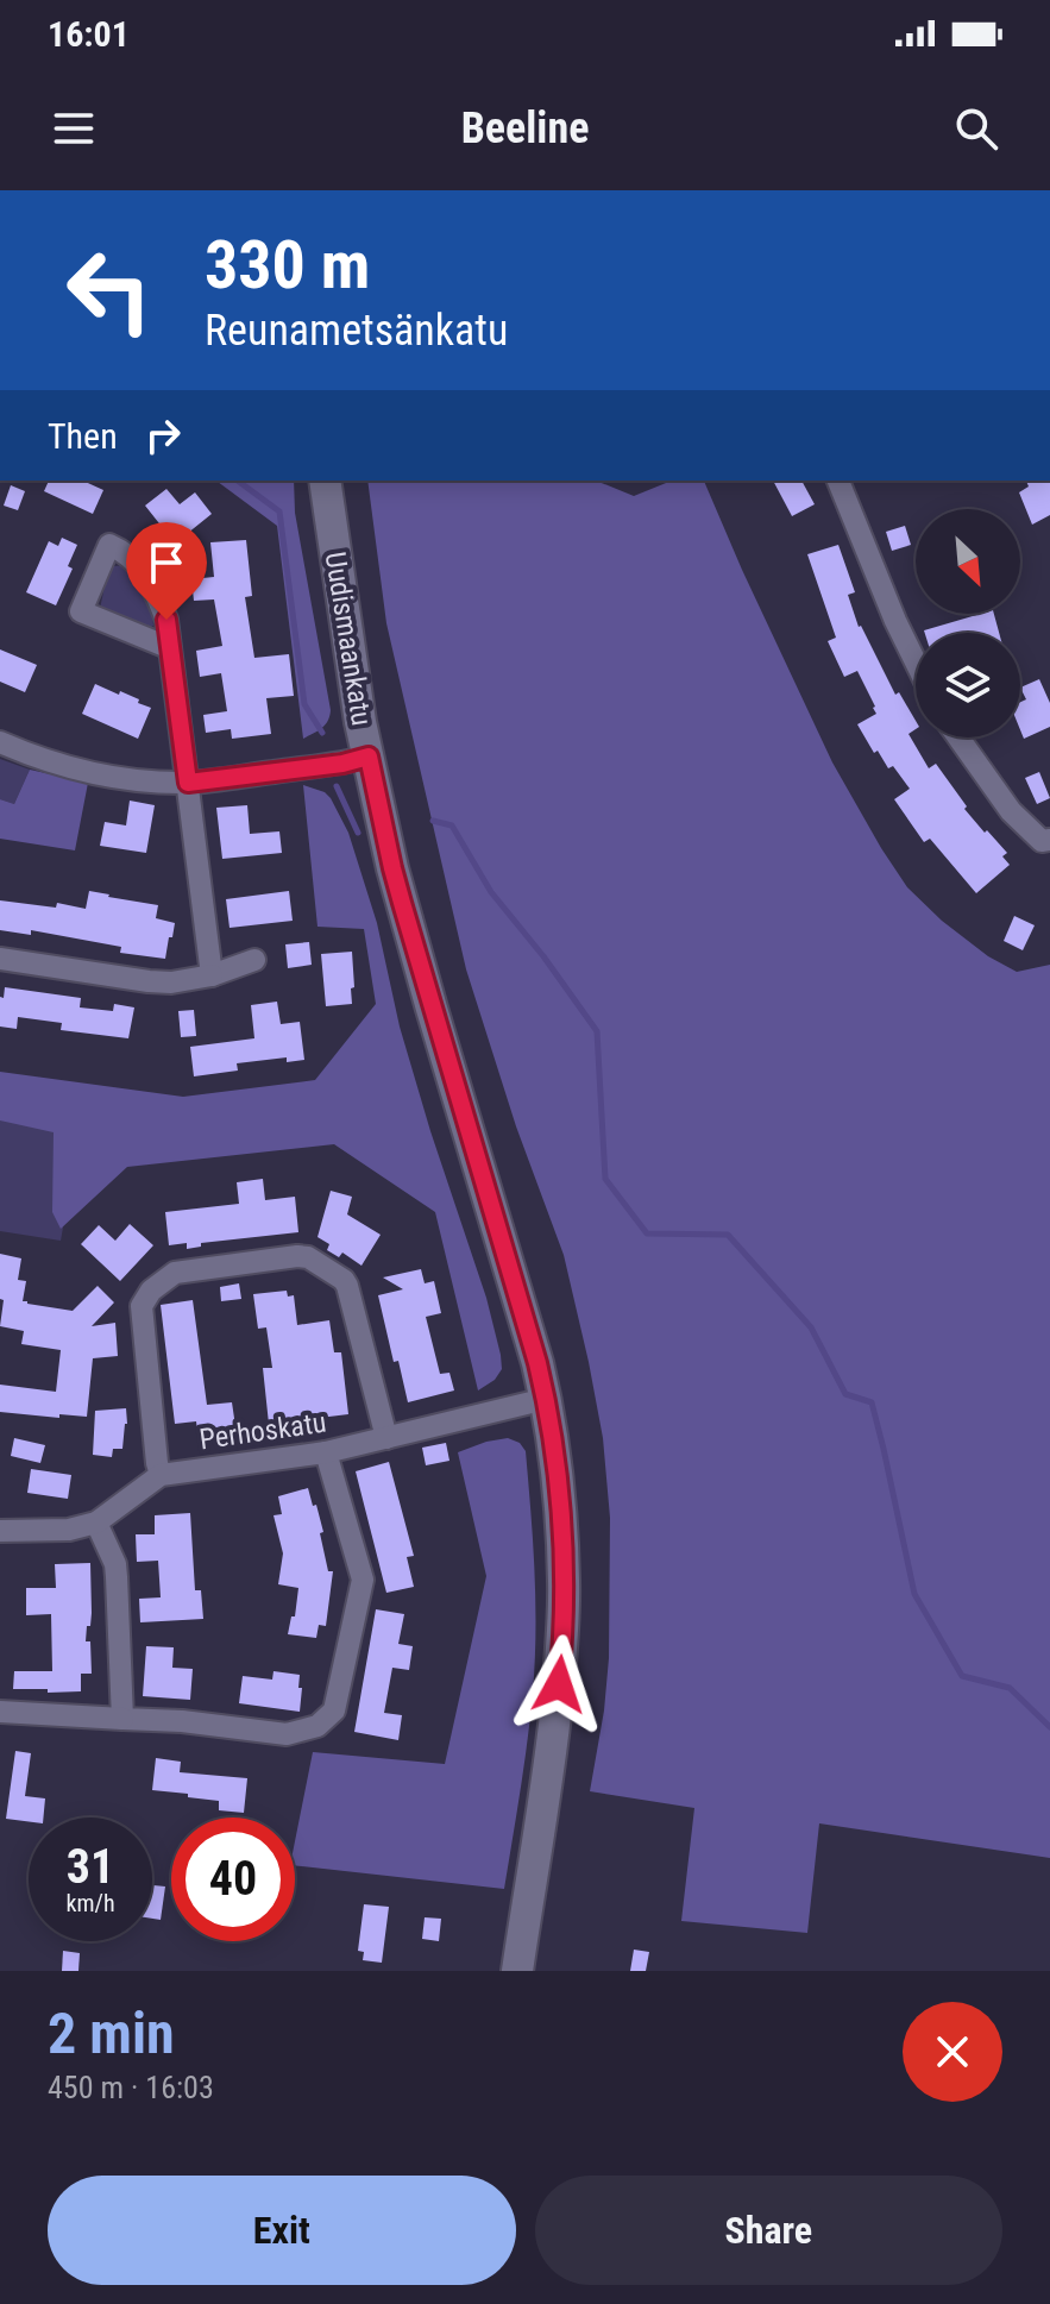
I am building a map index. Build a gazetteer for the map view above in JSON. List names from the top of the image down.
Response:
{
  "streets": {
    "street": ["Uudismaankatu", "Perhoskatu"]
  },
  "crossings": [
    ["Uudismaankatu", "Perhoskatu"]
  ],
  "north": "bottom right",
  "page": {
    "status": "16:01",
    "header": "Beeline",
    "turn": ["330 m", "Reunametsänkatu"],
    "then": "Then",
    "speed": "31 km/h",
    "limit": "40",
    "heading": ["2 min", "450 m · 16:03"],
    "buttons": ["Exit", "Share"]
  }
}
